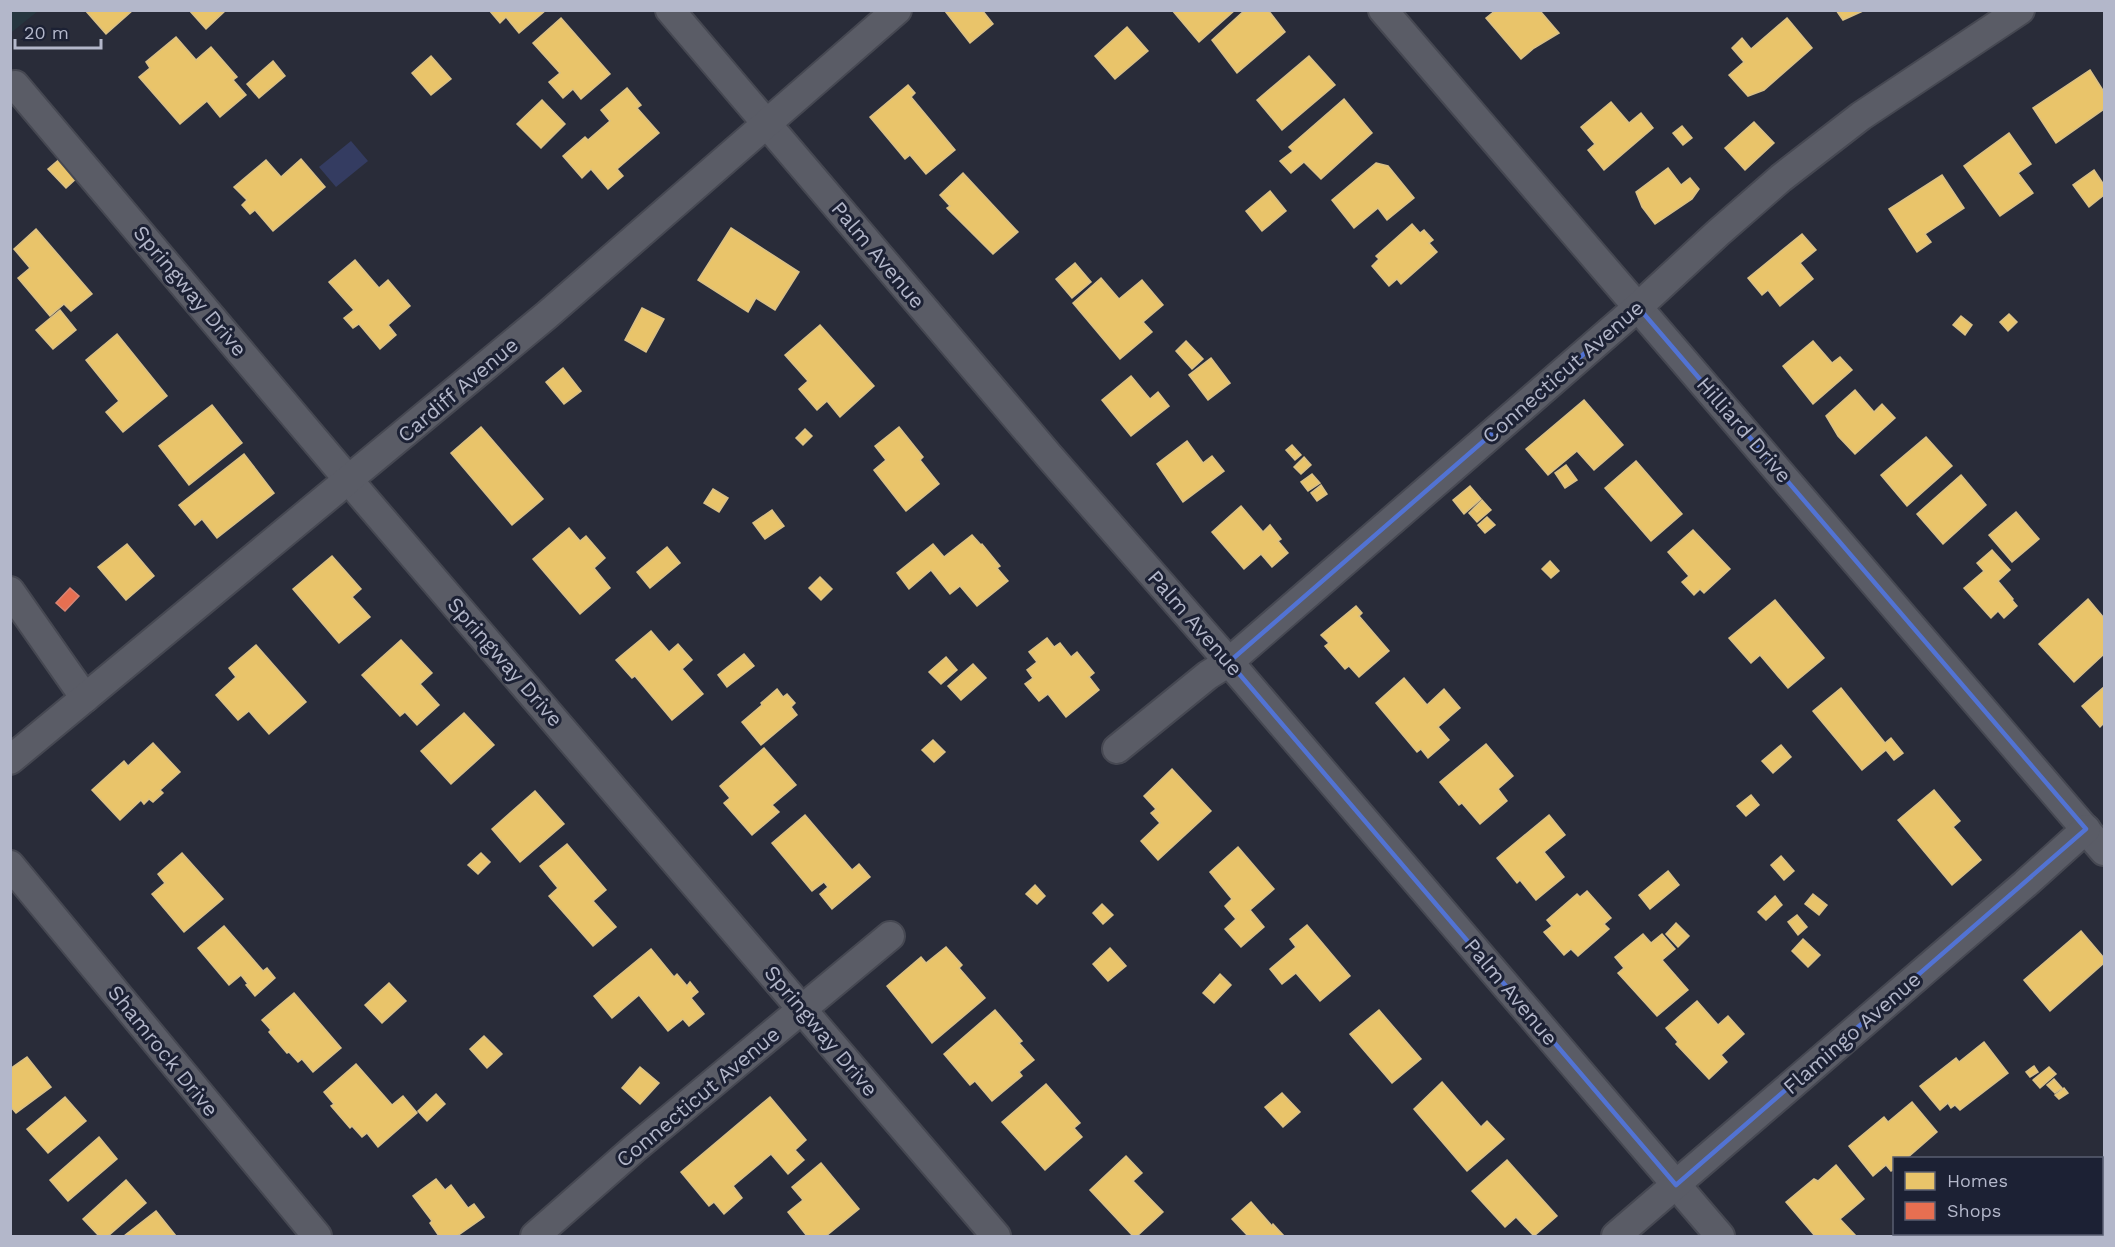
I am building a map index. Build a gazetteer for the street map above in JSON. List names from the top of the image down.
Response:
{
  "streets": {
    "street": [
      "Palm Avenue",
      "Springway Drive",
      "Connecticut Avenue",
      "Cardiff Avenue",
      "Hilliard Drive",
      "Flamingo Avenue",
      "Shamrock Drive"
    ]
  },
  "crossings": [
    ["Palm Avenue", "Connecticut Avenue"],
    ["Palm Avenue", "Cardiff Avenue"],
    ["Palm Avenue", "Flamingo Avenue"],
    ["Springway Drive", "Connecticut Avenue"],
    ["Springway Drive", "Cardiff Avenue"],
    ["Connecticut Avenue", "Hilliard Drive"],
    ["Hilliard Drive", "Flamingo Avenue"]
  ],
  "legend": ["Homes", "Shops"],
  "scale_bar": "20 m"
}
